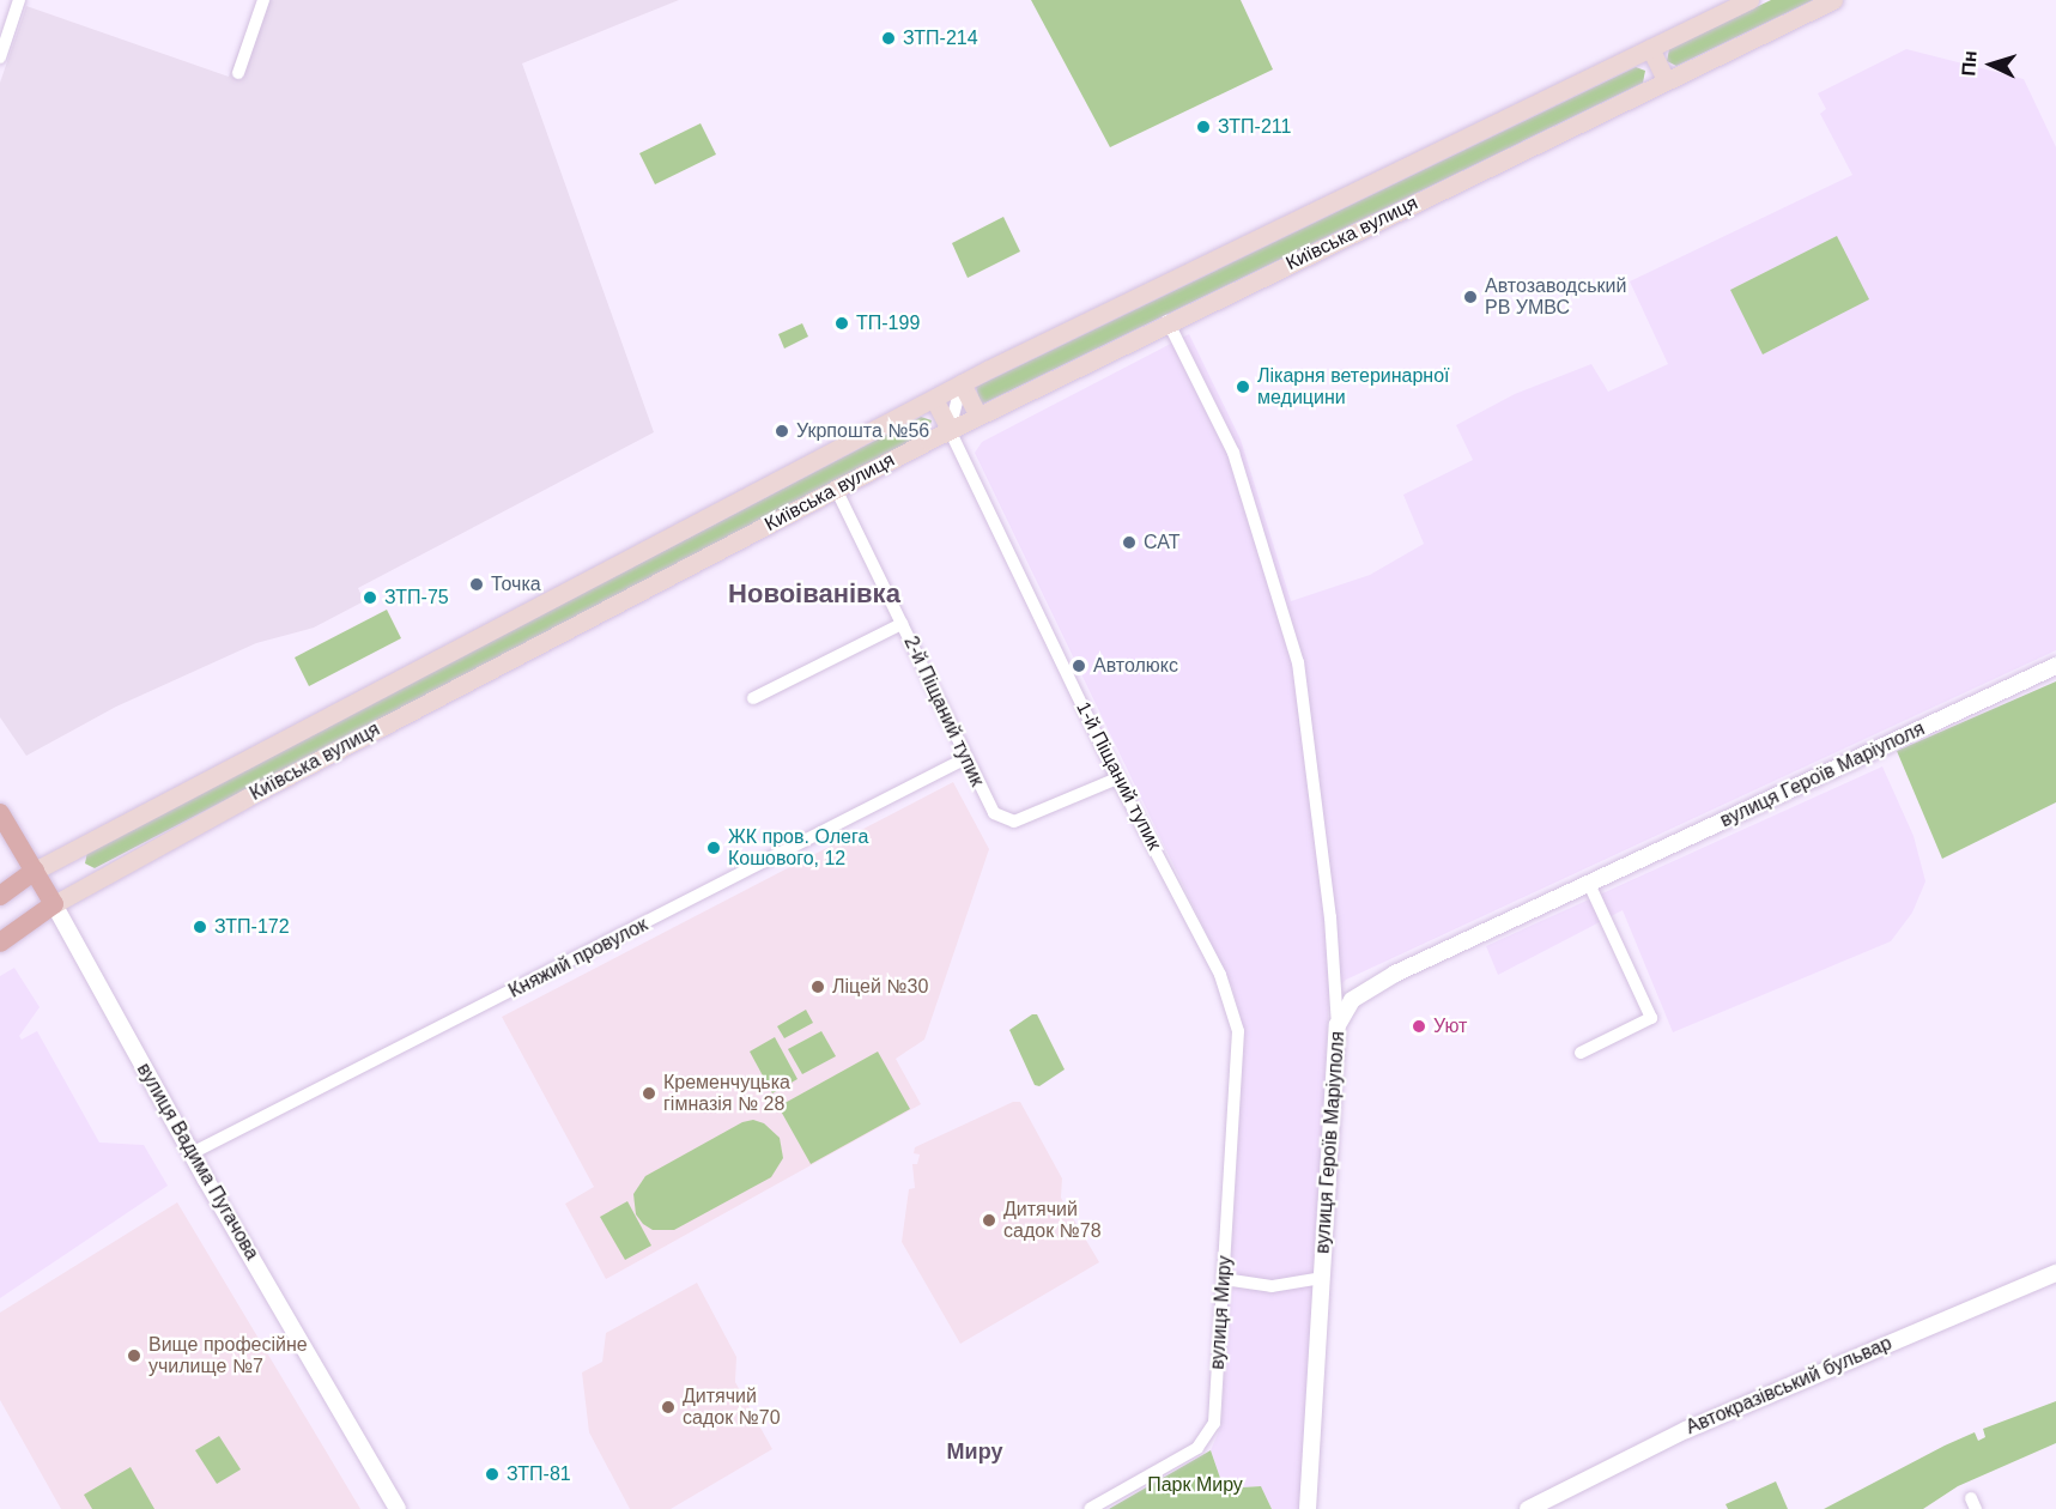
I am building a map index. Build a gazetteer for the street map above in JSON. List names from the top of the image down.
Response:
{
  "streets": {
    "main road": ["Київська вулиця", "вулиця Вадима Пугачова"],
    "street": [
      "2-й Піщаний тупик",
      "вулиця Героїв Маріуполя",
      "1-й Піщаний тупик",
      "Княжий провулок",
      "вулиця Миру",
      "Автокразівський бульвар"
    ]
  },
  "crossings": [
    ["Київська вулиця", "2-й Піщаний тупик"],
    ["Київська вулиця", "1-й Піщаний тупик"],
    ["Київська вулиця", "вулиця Вадима Пугачова"],
    ["2-й Піщаний тупик", "1-й Піщаний тупик"],
    ["2-й Піщаний тупик", "Княжий провулок"],
    ["1-й Піщаний тупик", "вулиця Миру"],
    ["Княжий провулок", "вулиця Вадима Пугачова"]
  ],
  "districts": ["Новоіванівка", "Миру"],
  "parks": ["Парк Миру"],
  "places": [
    "ЗТП-214",
    "ЗТП-211",
    "Автозаводський РВ УМВС",
    "ТП-199",
    "Лікарня ветеринарної медицини",
    "Укрпошта №56",
    "САТ",
    "Точка",
    "ЗТП-75",
    "Автолюкс",
    "ЖК пров. Олега Кошового, 12",
    "ЗТП-172",
    "Ліцей №30",
    "Уют",
    "Кременчуцька гімназія № 28",
    "Дитячий садок №78",
    "Вище професійне училище №7",
    "Дитячий садок №70",
    "ЗТП-81"
  ],
  "north": "left"
}
